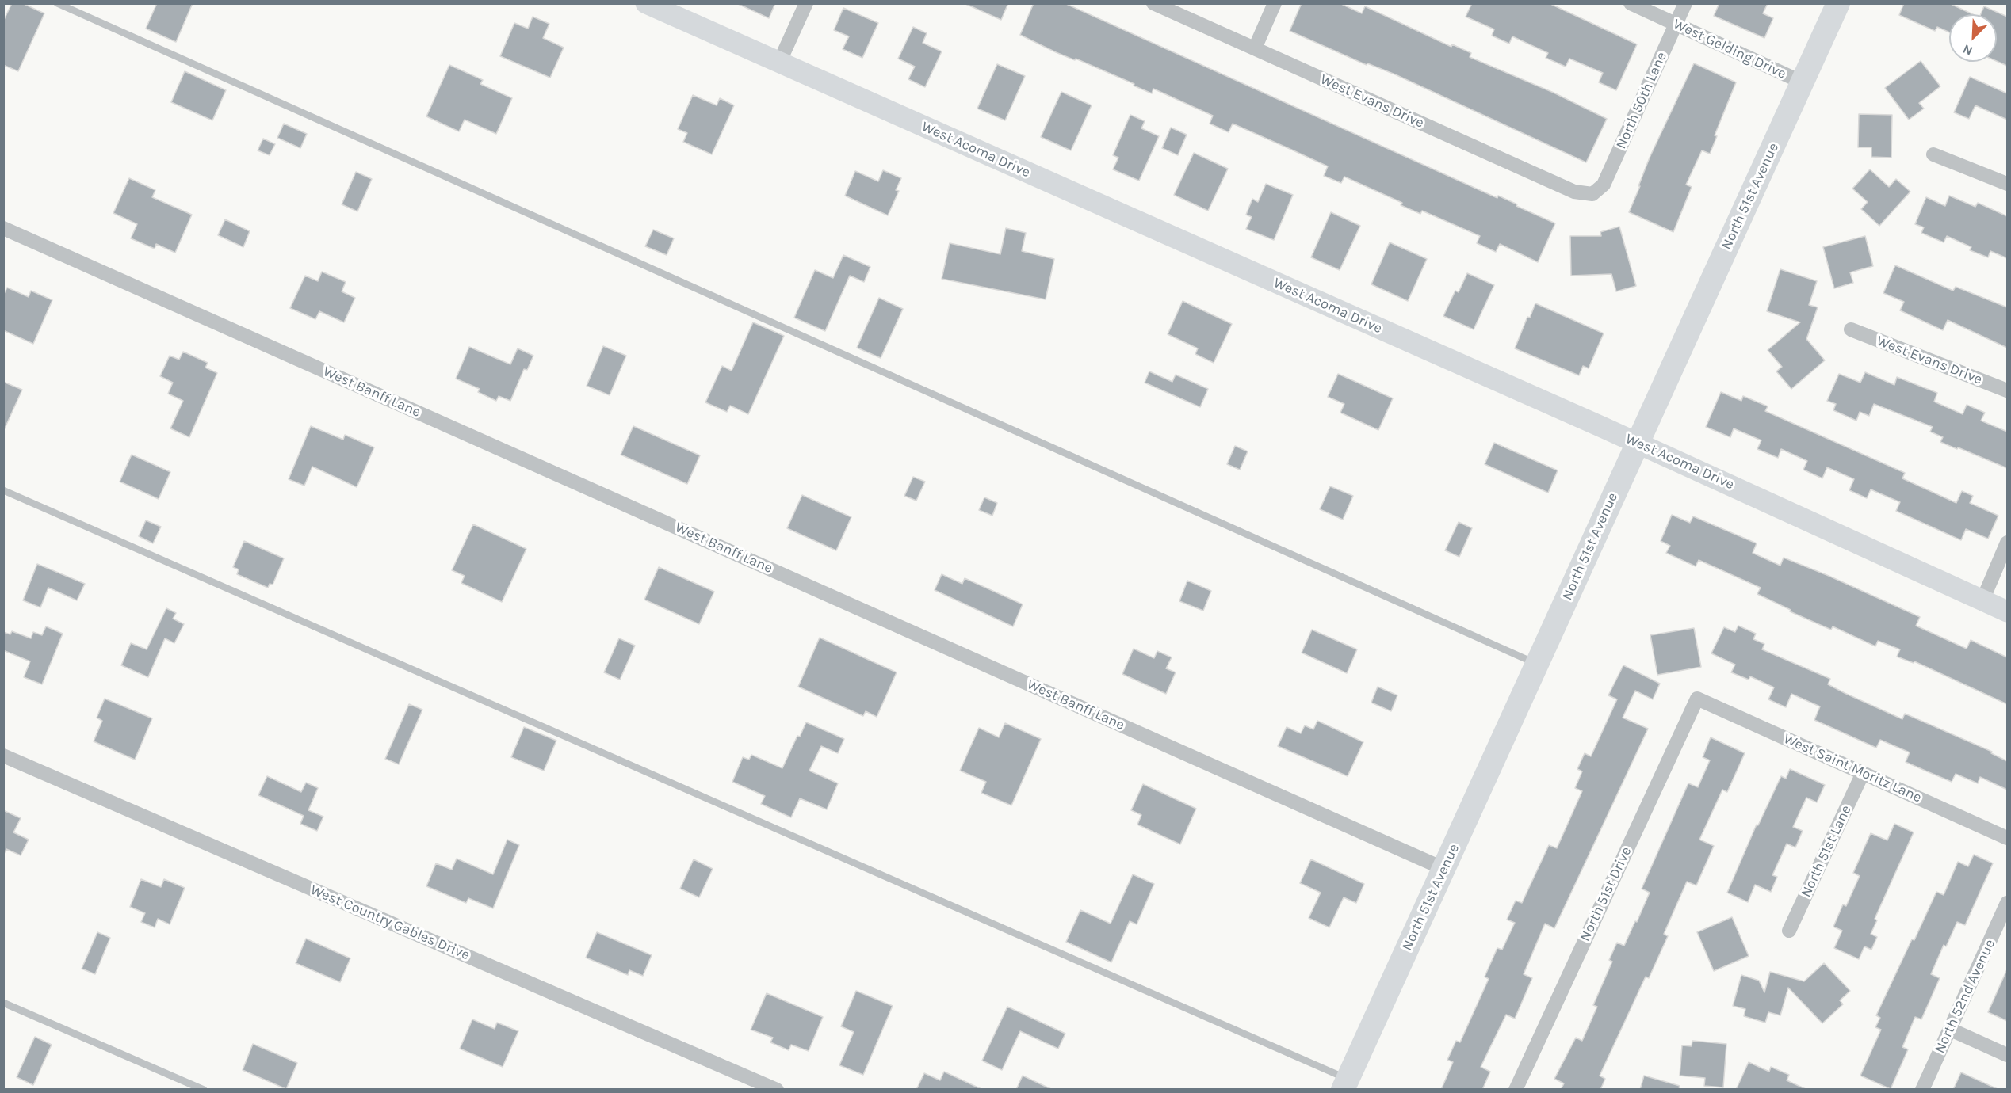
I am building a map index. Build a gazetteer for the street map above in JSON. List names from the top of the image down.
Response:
{
  "streets": {
    "main road": ["North 51st Avenue"],
    "street": [
      "West Gelding Drive",
      "North 50th Lane",
      "West Evans Drive",
      "West Acoma Drive",
      "West Banff Lane",
      "West Saint Moritz Lane",
      "North 51st Lane",
      "North 51st Drive",
      "West Country Gables Drive",
      "North 52nd Avenue"
    ]
  },
  "crossings": [
    ["West Gelding Drive", "North 50th Lane"],
    ["West Gelding Drive", "North 51st Avenue"],
    ["North 50th Lane", "West Evans Drive"],
    ["West Acoma Drive", "North 51st Avenue"],
    ["North 51st Avenue", "West Banff Lane"],
    ["West Saint Moritz Lane", "North 51st Lane"],
    ["West Saint Moritz Lane", "North 51st Drive"]
  ],
  "north": "bottom left"
}
